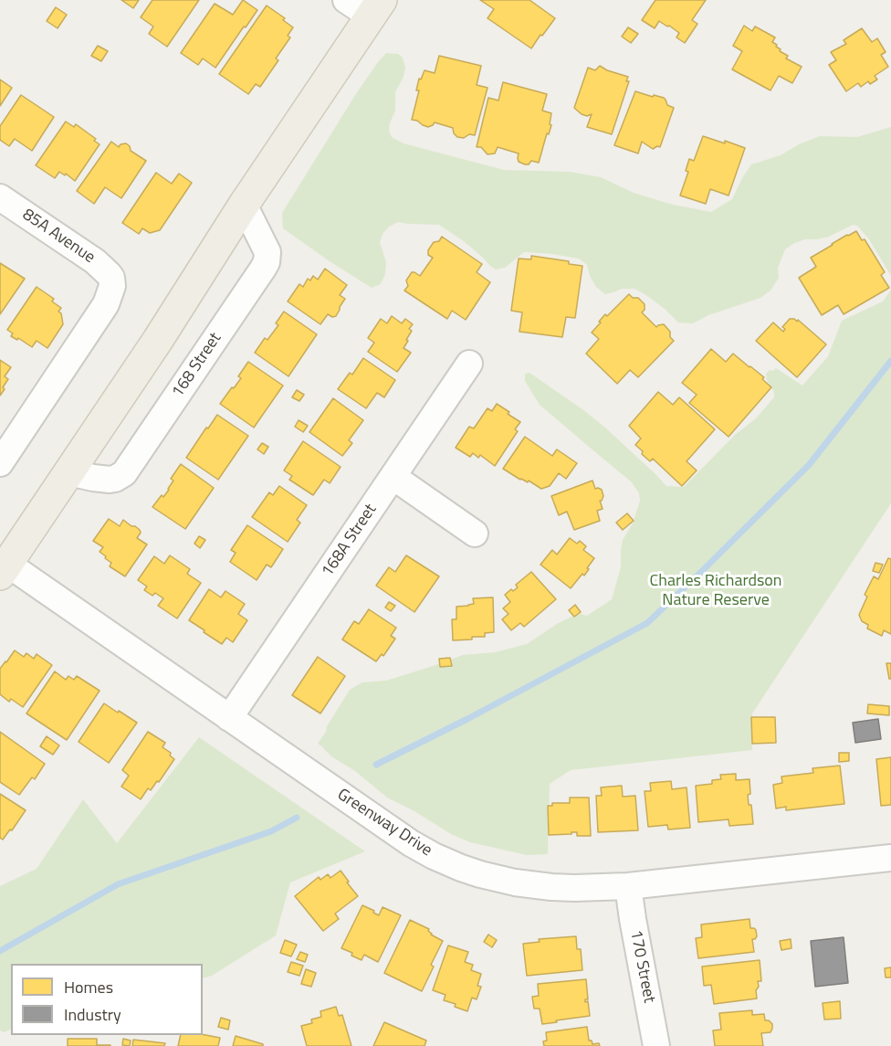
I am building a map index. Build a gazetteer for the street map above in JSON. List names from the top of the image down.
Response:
{
  "streets": {
    "street": [
      "85A Avenue",
      "168 Street",
      "168A Street",
      "Greenway Drive",
      "170 Street"
    ]
  },
  "crossings": [
    ["168A Street", "Greenway Drive"],
    ["Greenway Drive", "170 Street"]
  ],
  "parks": ["Charles Richardson Nature Reserve"],
  "legend": ["Homes", "Industry"]
}
